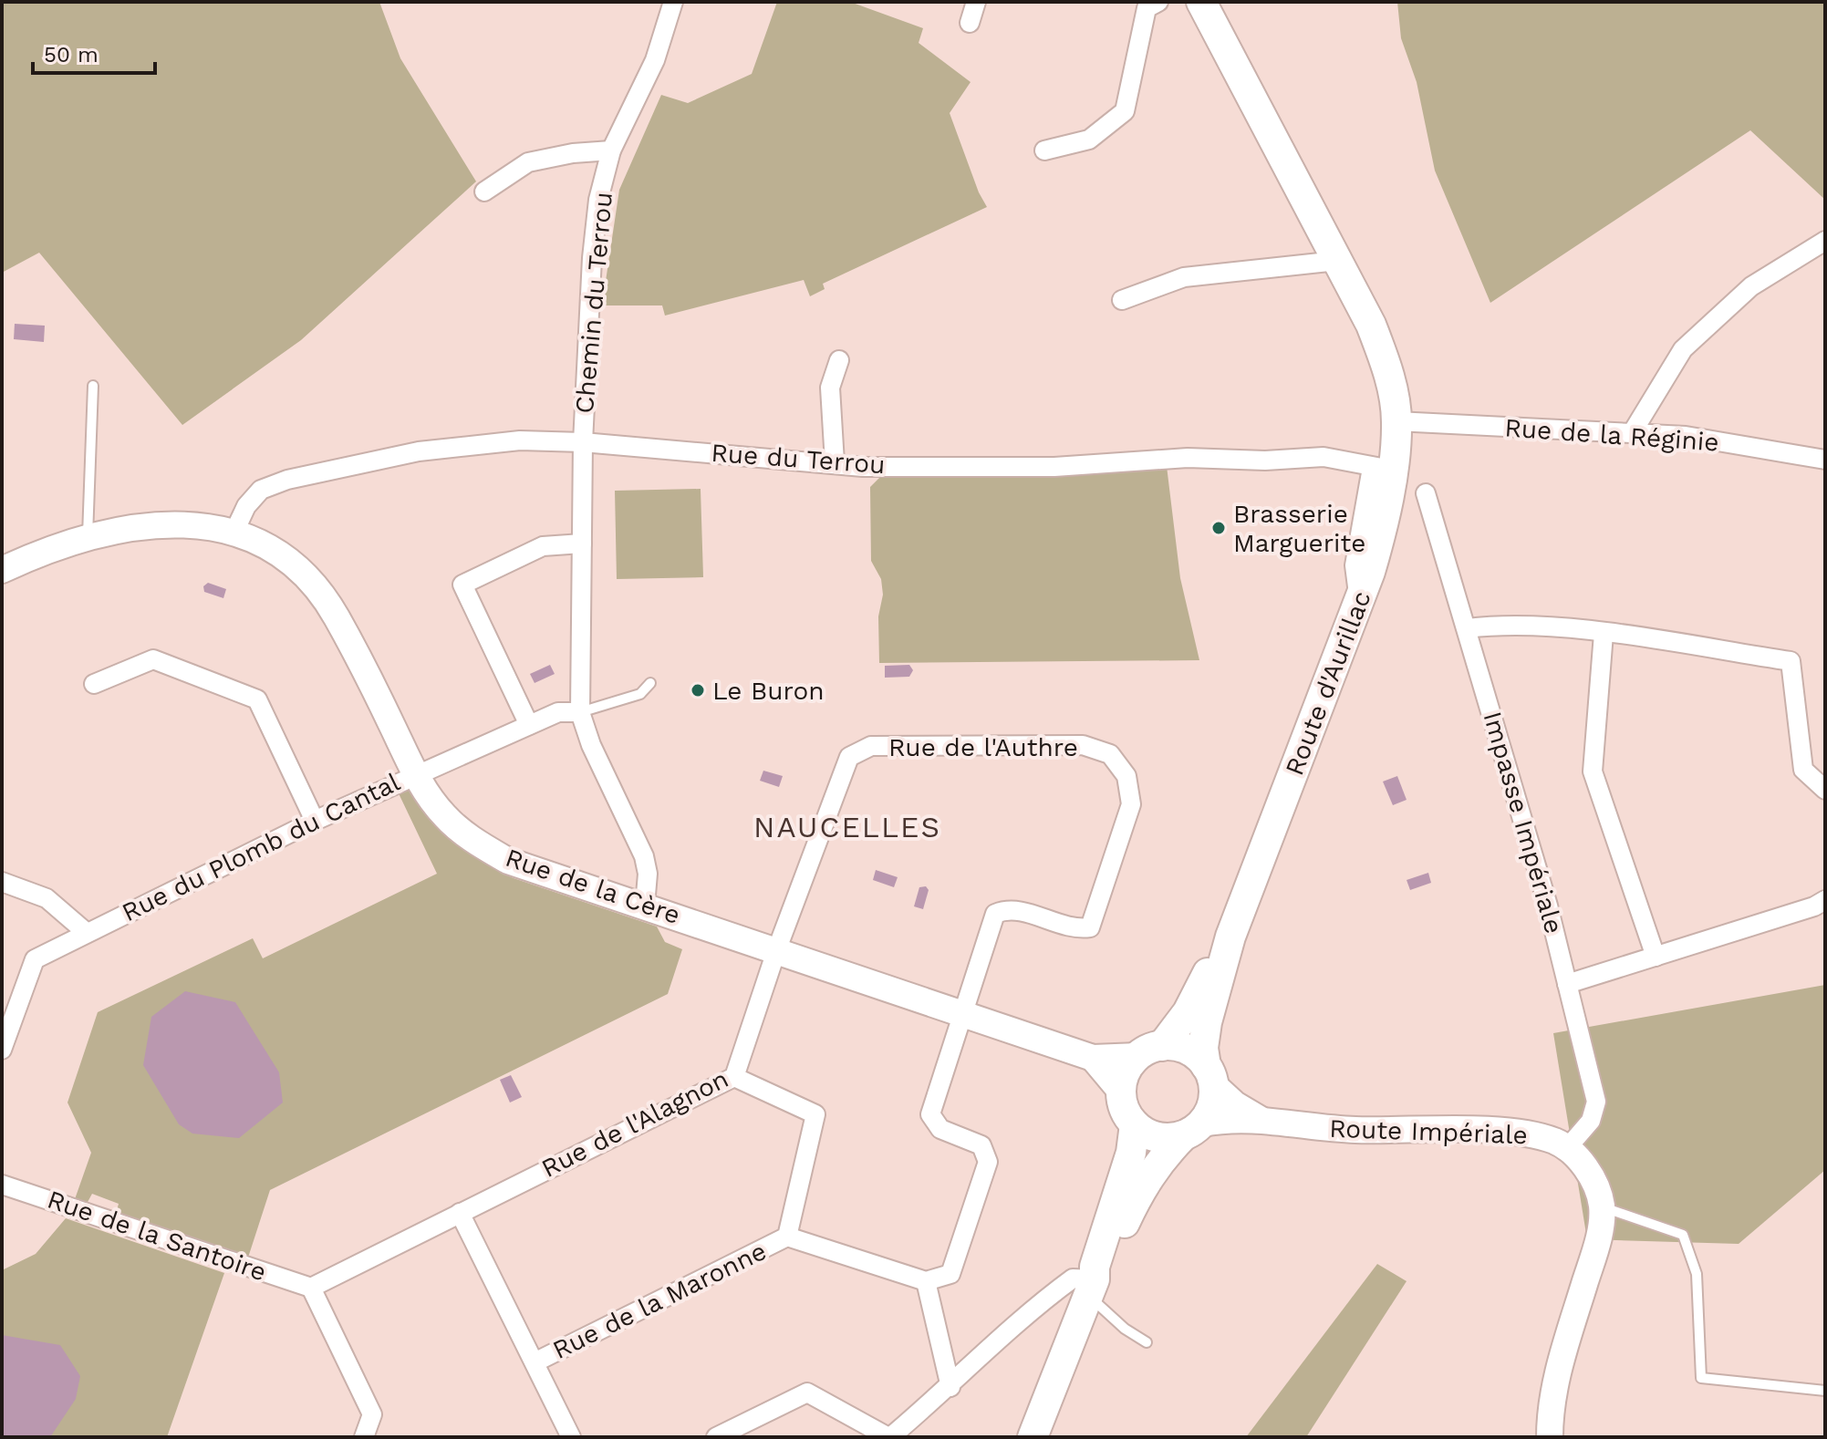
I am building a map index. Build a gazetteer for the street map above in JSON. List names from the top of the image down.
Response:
{
  "streets": {
    "main road": ["Route d'Aurillac"],
    "street": [
      "Chemin du Terrou",
      "Rue de la Réginie",
      "Rue du Terrou",
      "Rue de l'Authre",
      "Impasse Impériale",
      "Rue du Plomb du Cantal",
      "Rue de la Cère",
      "Rue de l'Alagnon",
      "Route Impériale",
      "Rue de la Santoire",
      "Rue de la Maronne"
    ]
  },
  "crossings": [
    ["Chemin du Terrou", "Rue du Terrou"],
    ["Chemin du Terrou", "Rue du Plomb du Cantal"],
    ["Chemin du Terrou", "Rue de la Cère"],
    ["Rue de la Réginie", "Route d'Aurillac"],
    ["Rue du Terrou", "Route d'Aurillac"],
    ["Rue du Terrou", "Rue de la Cère"],
    ["Route d'Aurillac", "Rue de la Cère"],
    ["Route d'Aurillac", "Route Impériale"],
    ["Rue de l'Authre", "Rue de la Cère"],
    ["Rue de l'Authre", "Rue de l'Alagnon"],
    ["Impasse Impériale", "Route Impériale"],
    ["Rue du Plomb du Cantal", "Rue de la Cère"],
    ["Rue de la Cère", "Rue de l'Alagnon"],
    ["Rue de la Cère", "Route Impériale"],
    ["Rue de l'Alagnon", "Rue de la Santoire"],
    ["Rue de l'Alagnon", "Rue de la Maronne"]
  ],
  "districts": ["NAUCELLES"],
  "places": ["Brasserie Marguerite", "Le Buron"],
  "scale_bar": "50 m"
}
